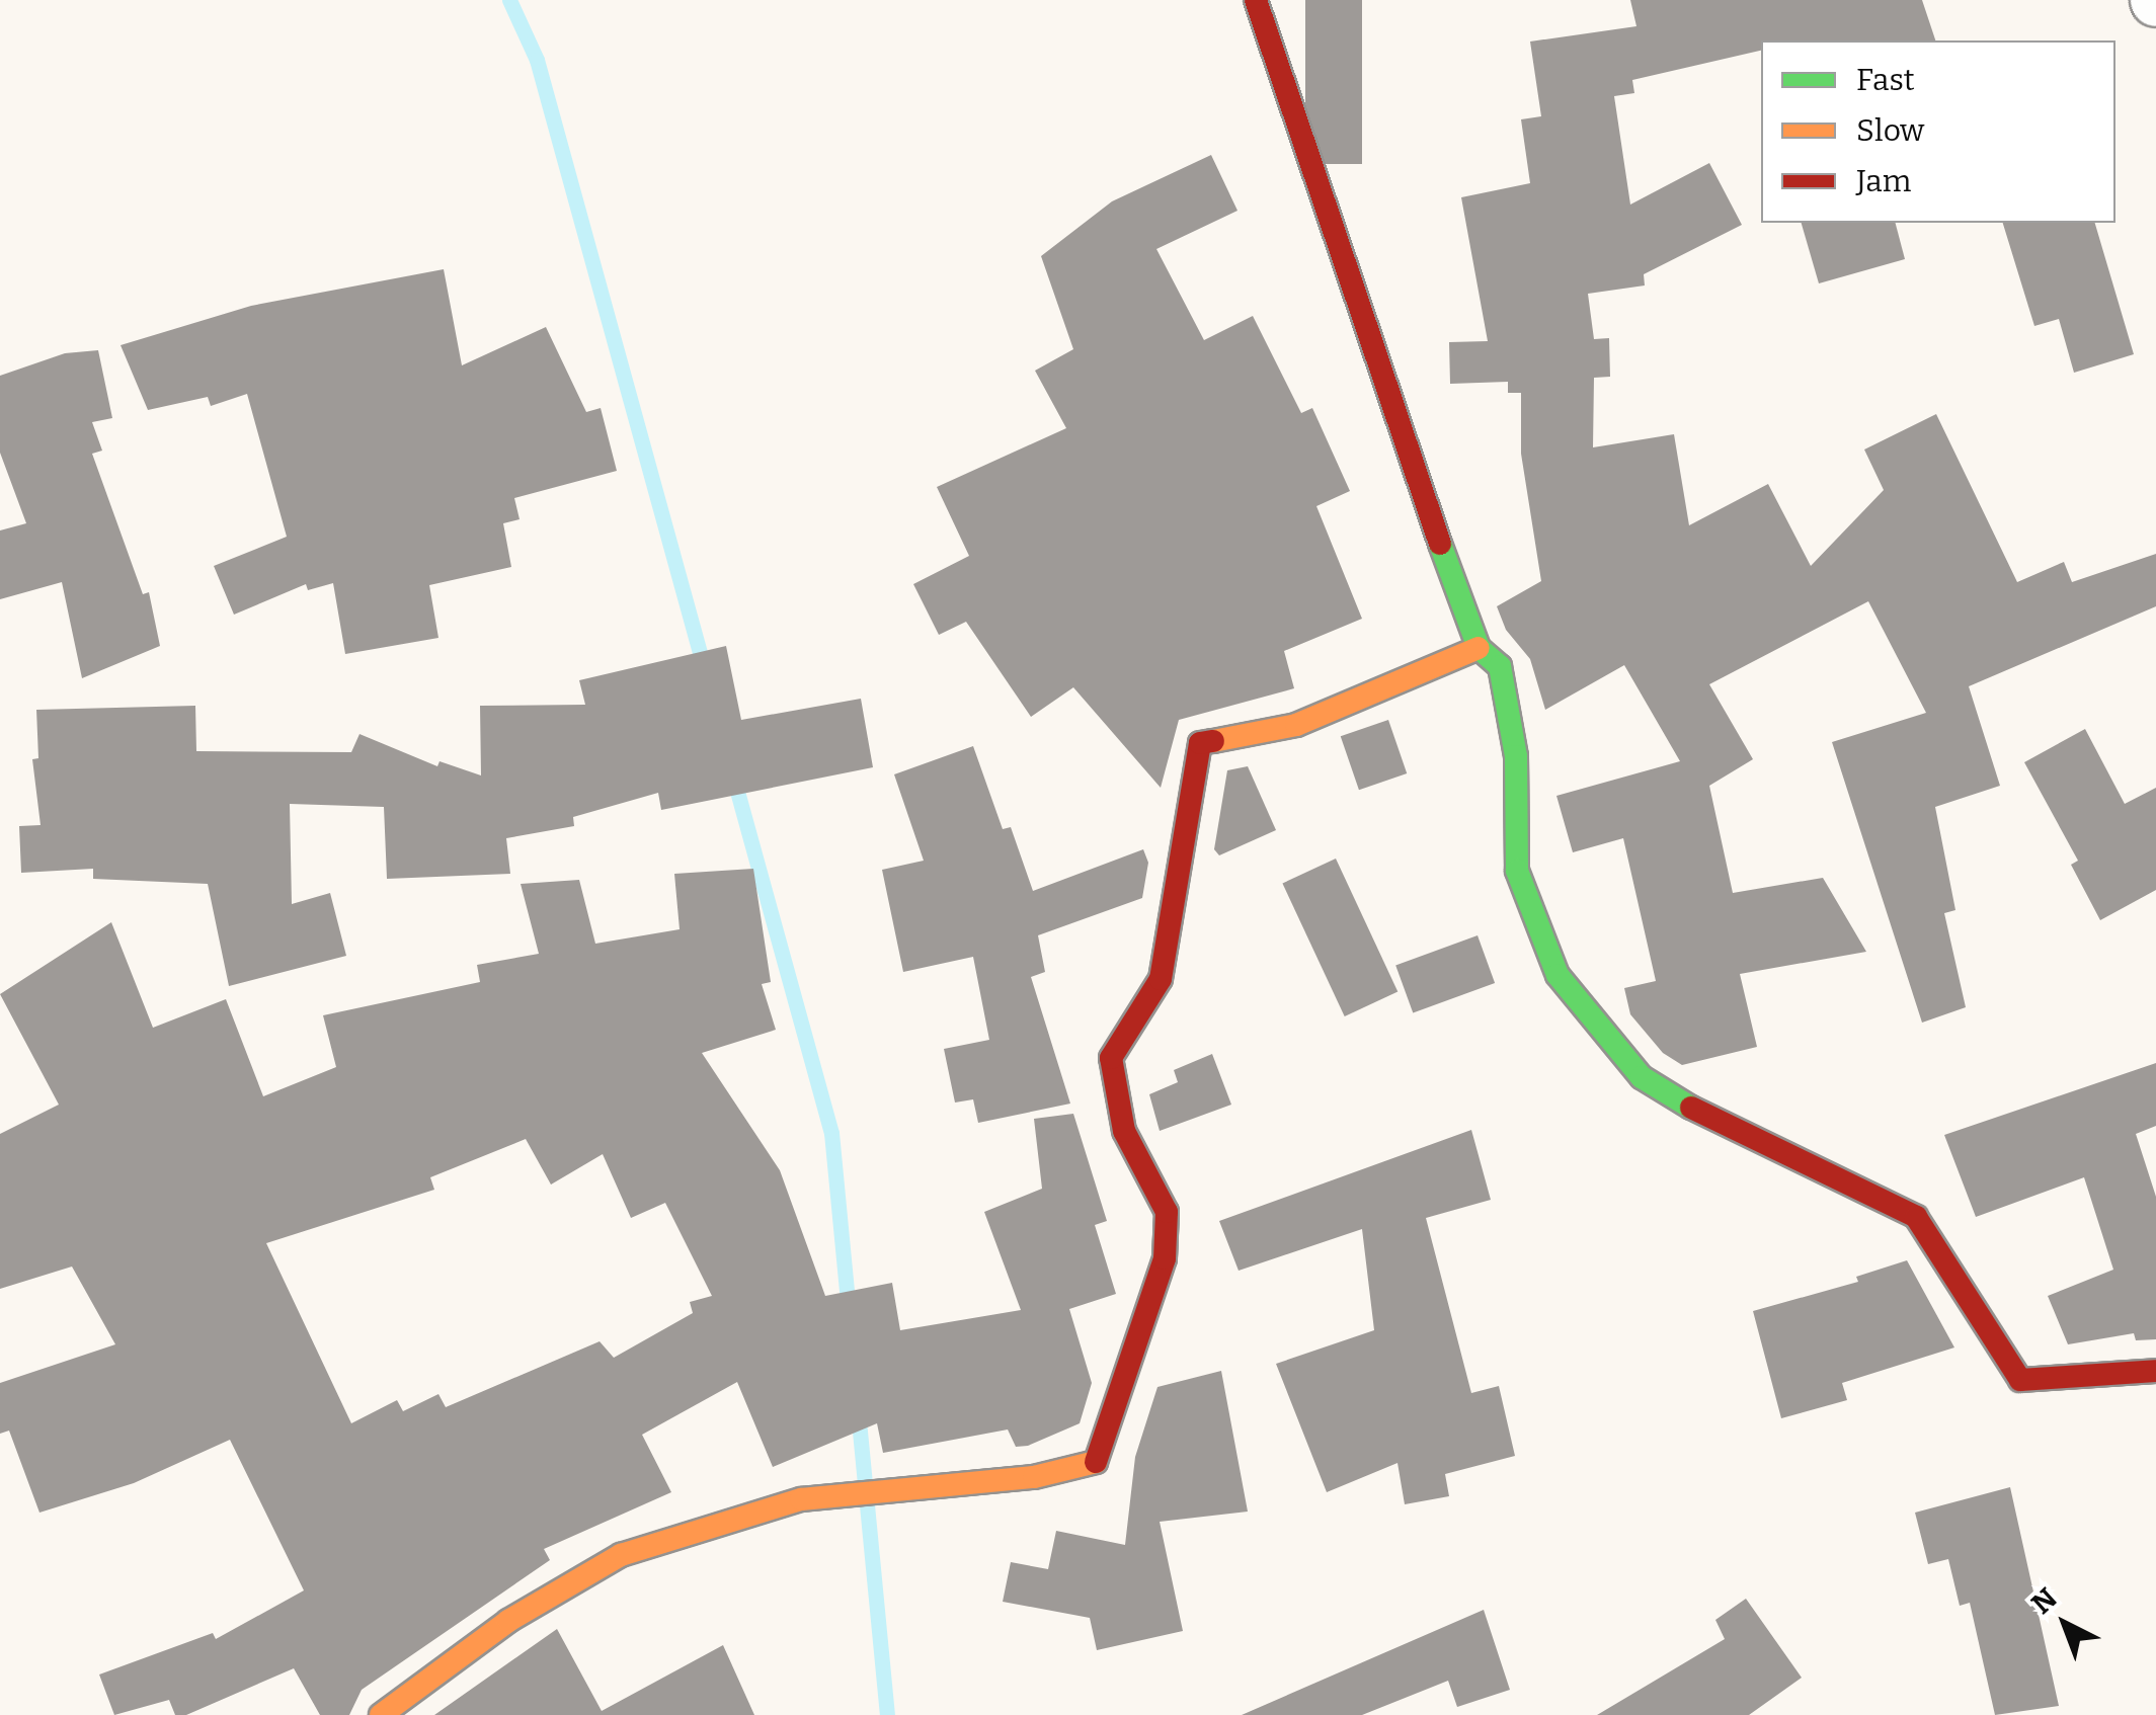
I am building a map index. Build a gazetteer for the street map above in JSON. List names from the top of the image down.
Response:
{
  "legend": ["Fast", "Slow", "Jam"],
  "north": "top left"
}
